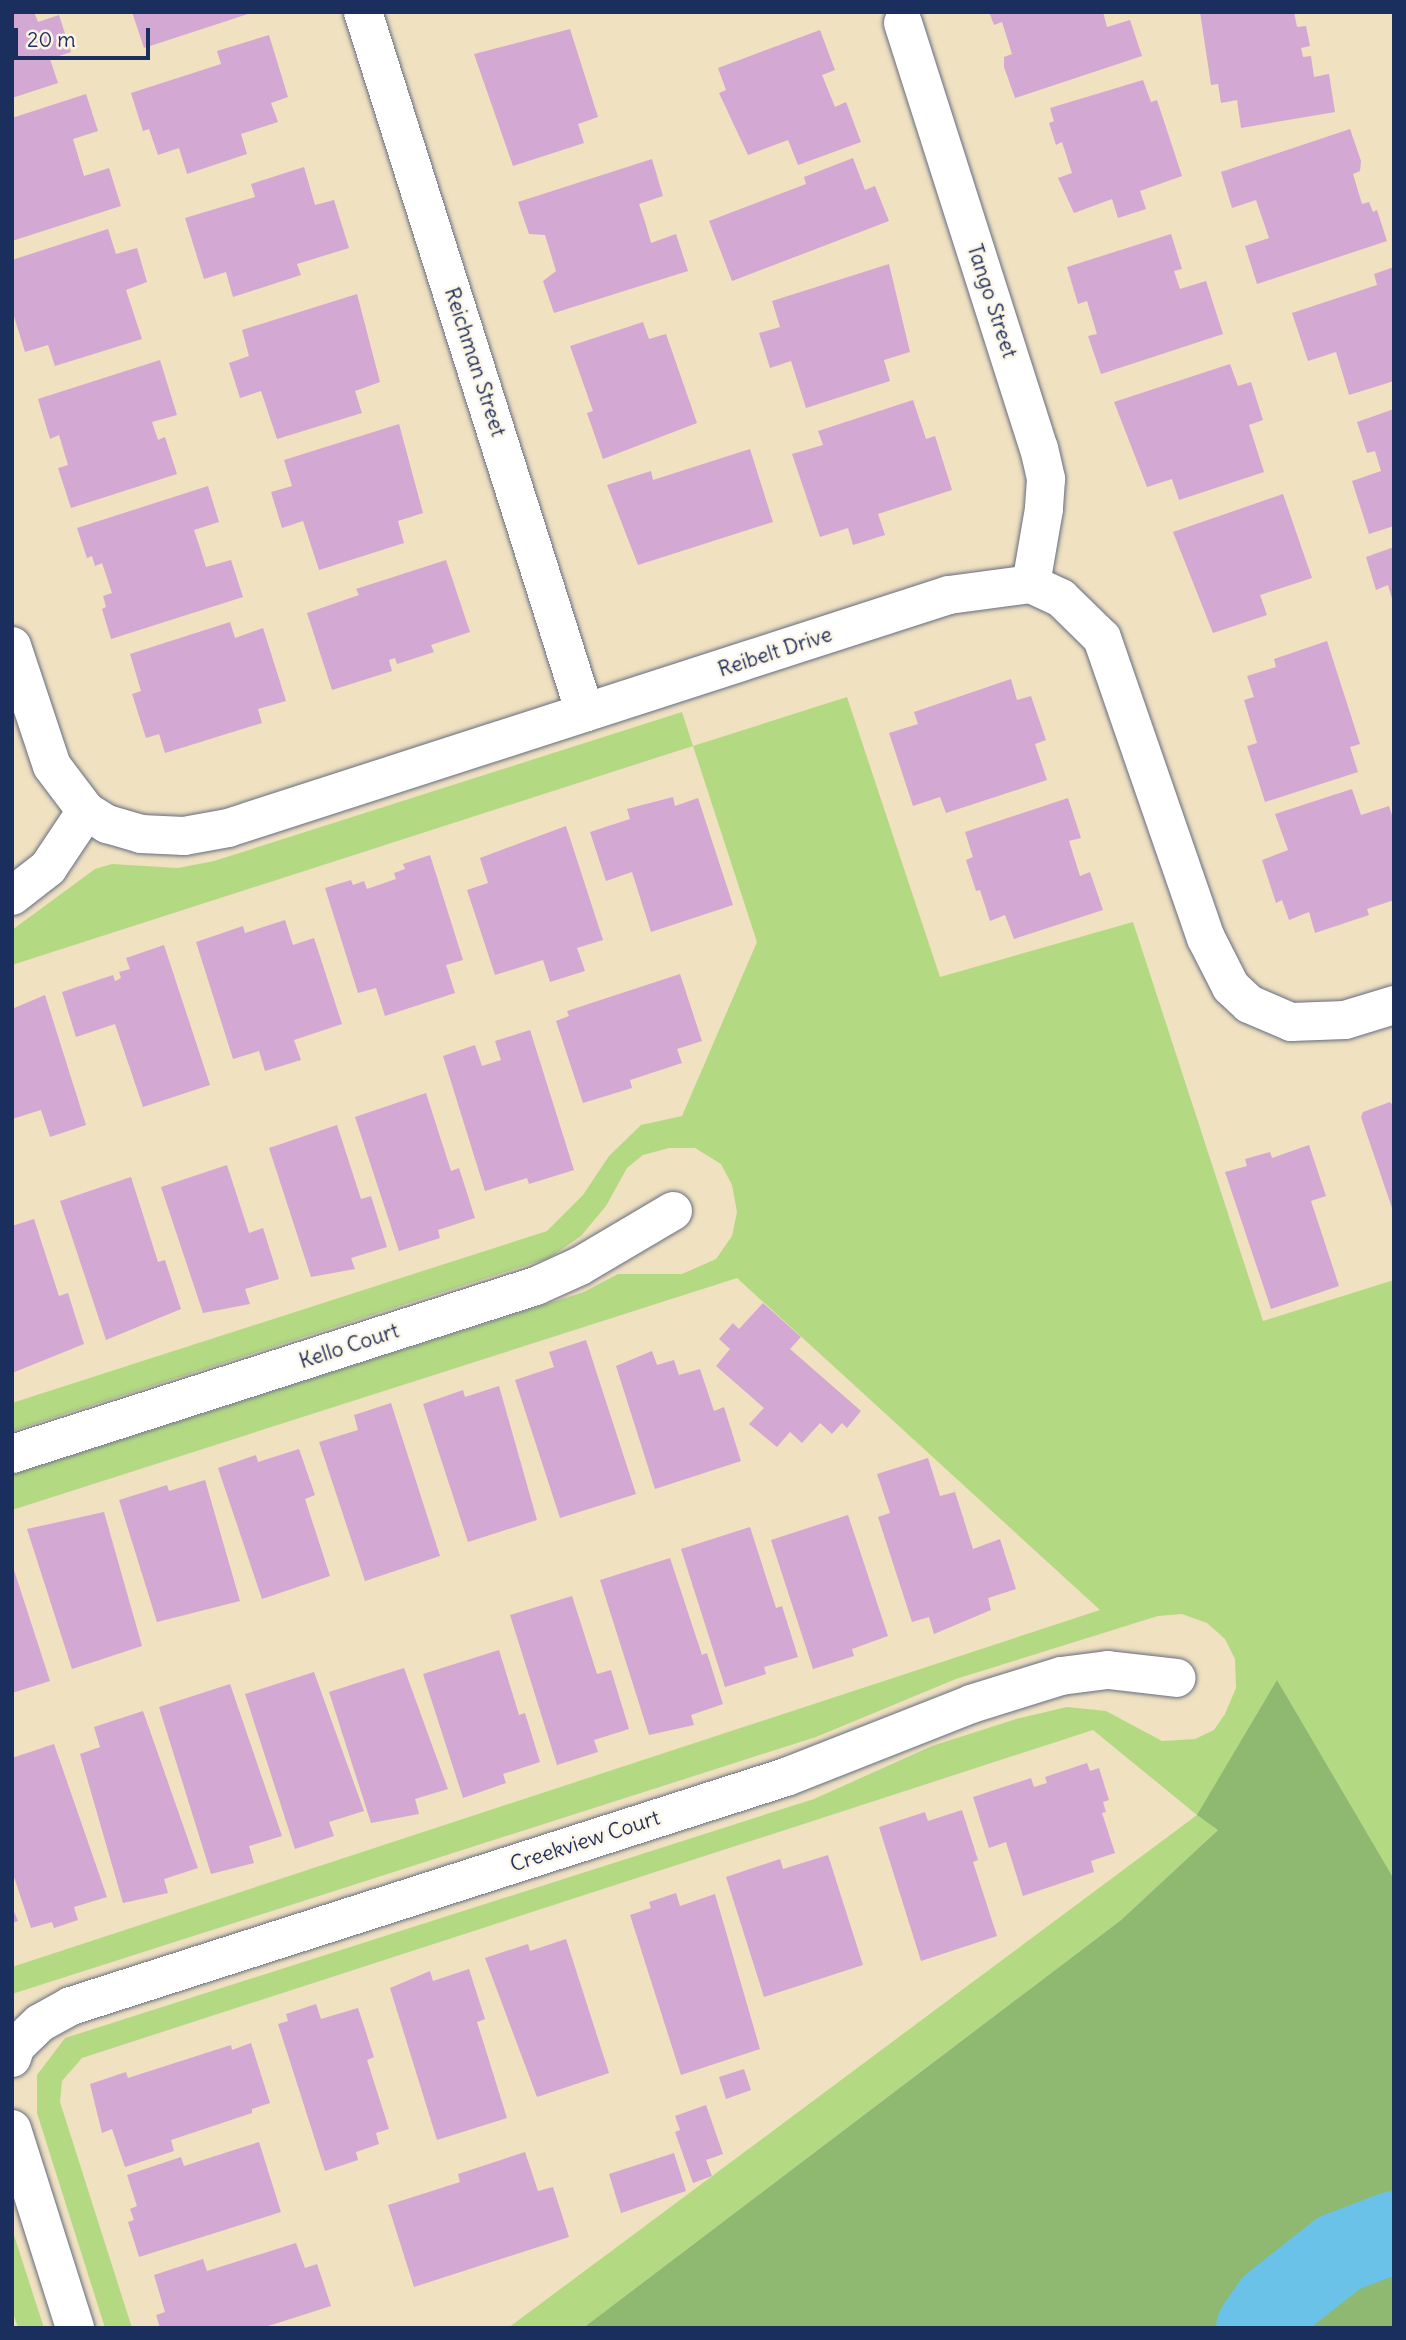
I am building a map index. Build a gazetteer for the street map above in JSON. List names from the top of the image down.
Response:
{
  "streets": {
    "street": [
      "Tango Street",
      "Reichman Street",
      "Reibelt Drive",
      "Kello Court",
      "Creekview Court"
    ]
  },
  "crossings": [
    ["Tango Street", "Reibelt Drive"],
    ["Reichman Street", "Reibelt Drive"]
  ],
  "scale_bar": "20 m"
}
